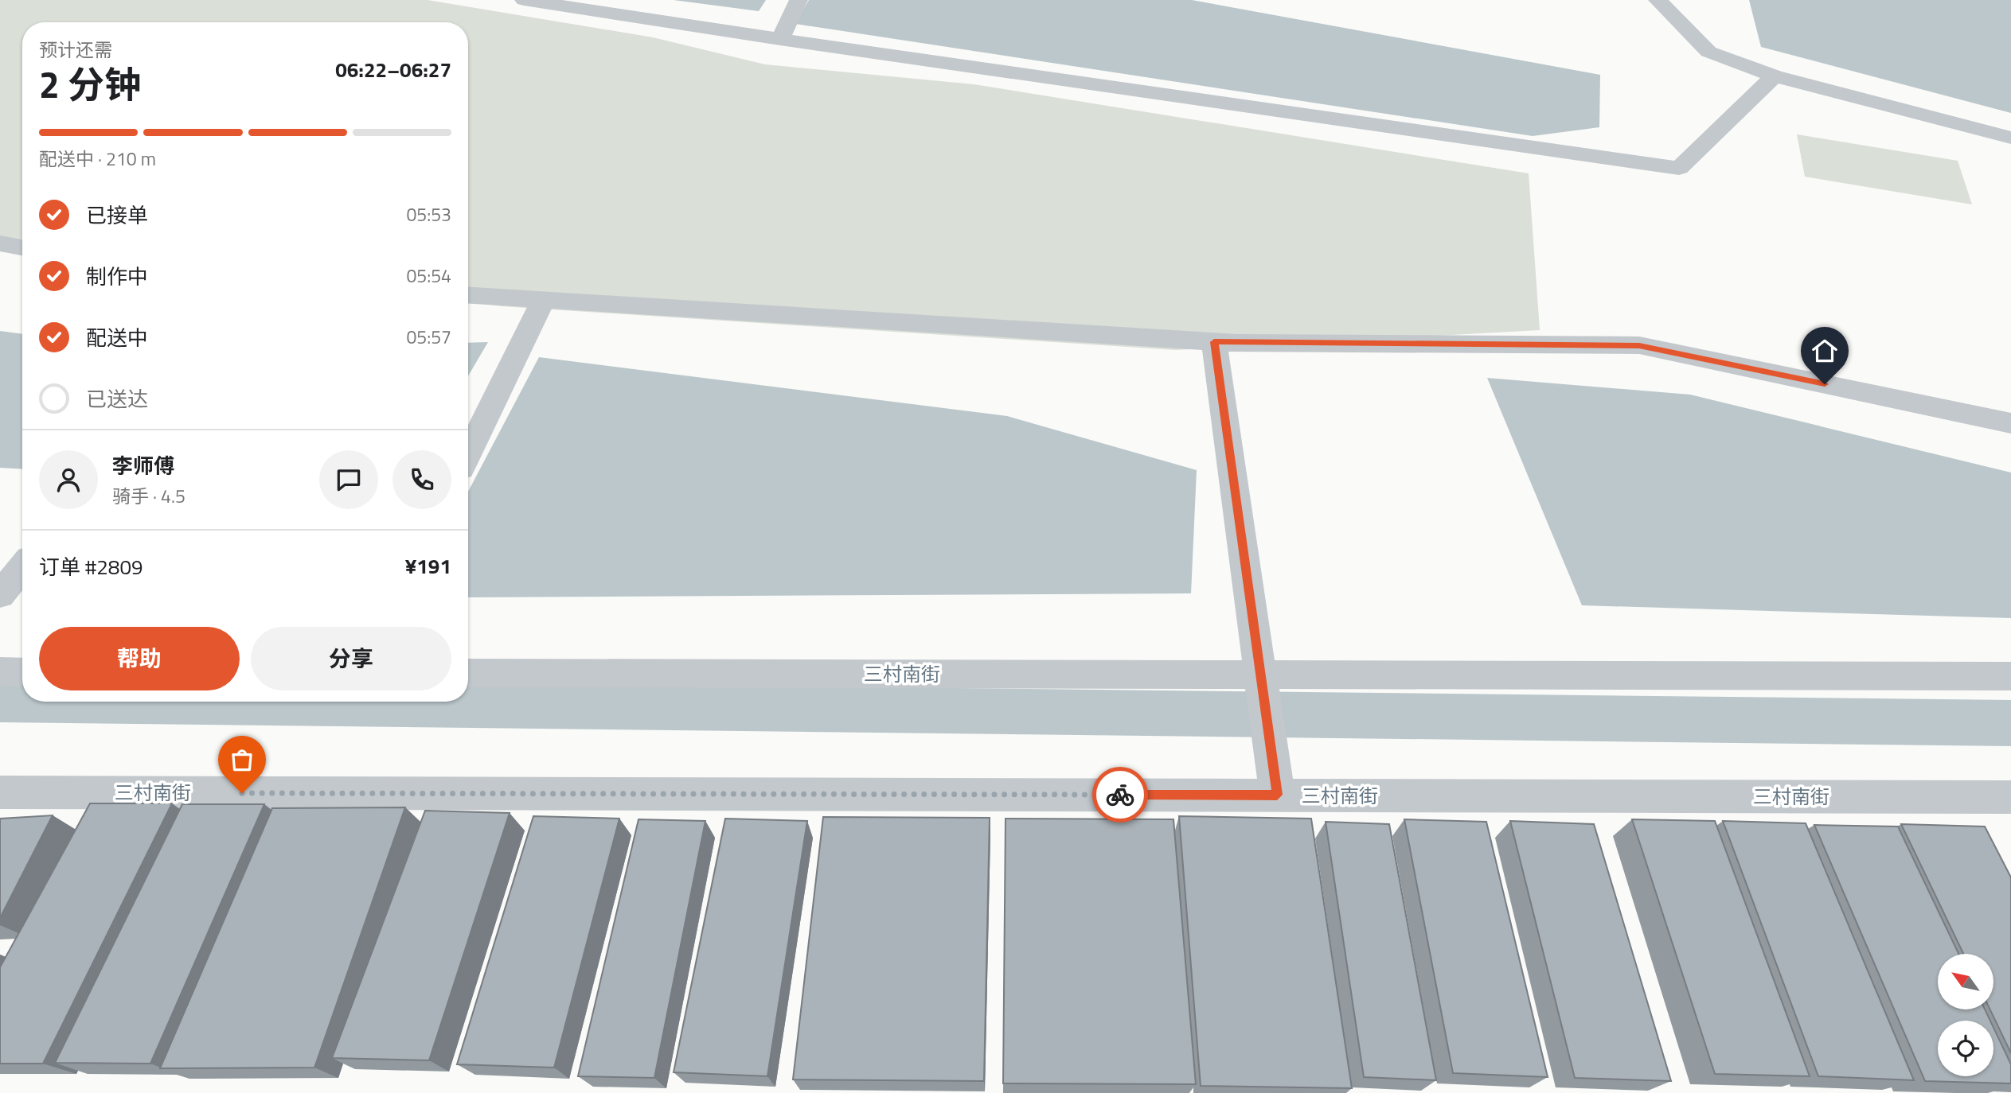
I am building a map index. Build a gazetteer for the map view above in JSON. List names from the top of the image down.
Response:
{
  "streets": {
    "street": ["三村南街"]
  },
  "north": "top left",
  "page": {
    "heading": ["2 分钟", "预计还需", "06:22–06:27"],
    "panel": [
      "李师傅",
      "骑手 · 4.5",
      "订单 #2809",
      "¥191"
    ],
    "bar": "配送中 · 210 m",
    "list": [
      ["已接单", "05:53"],
      ["制作中", "05:54"],
      ["配送中", "05:57"],
      "已送达"
    ],
    "buttons": ["帮助", "分享"]
  }
}
